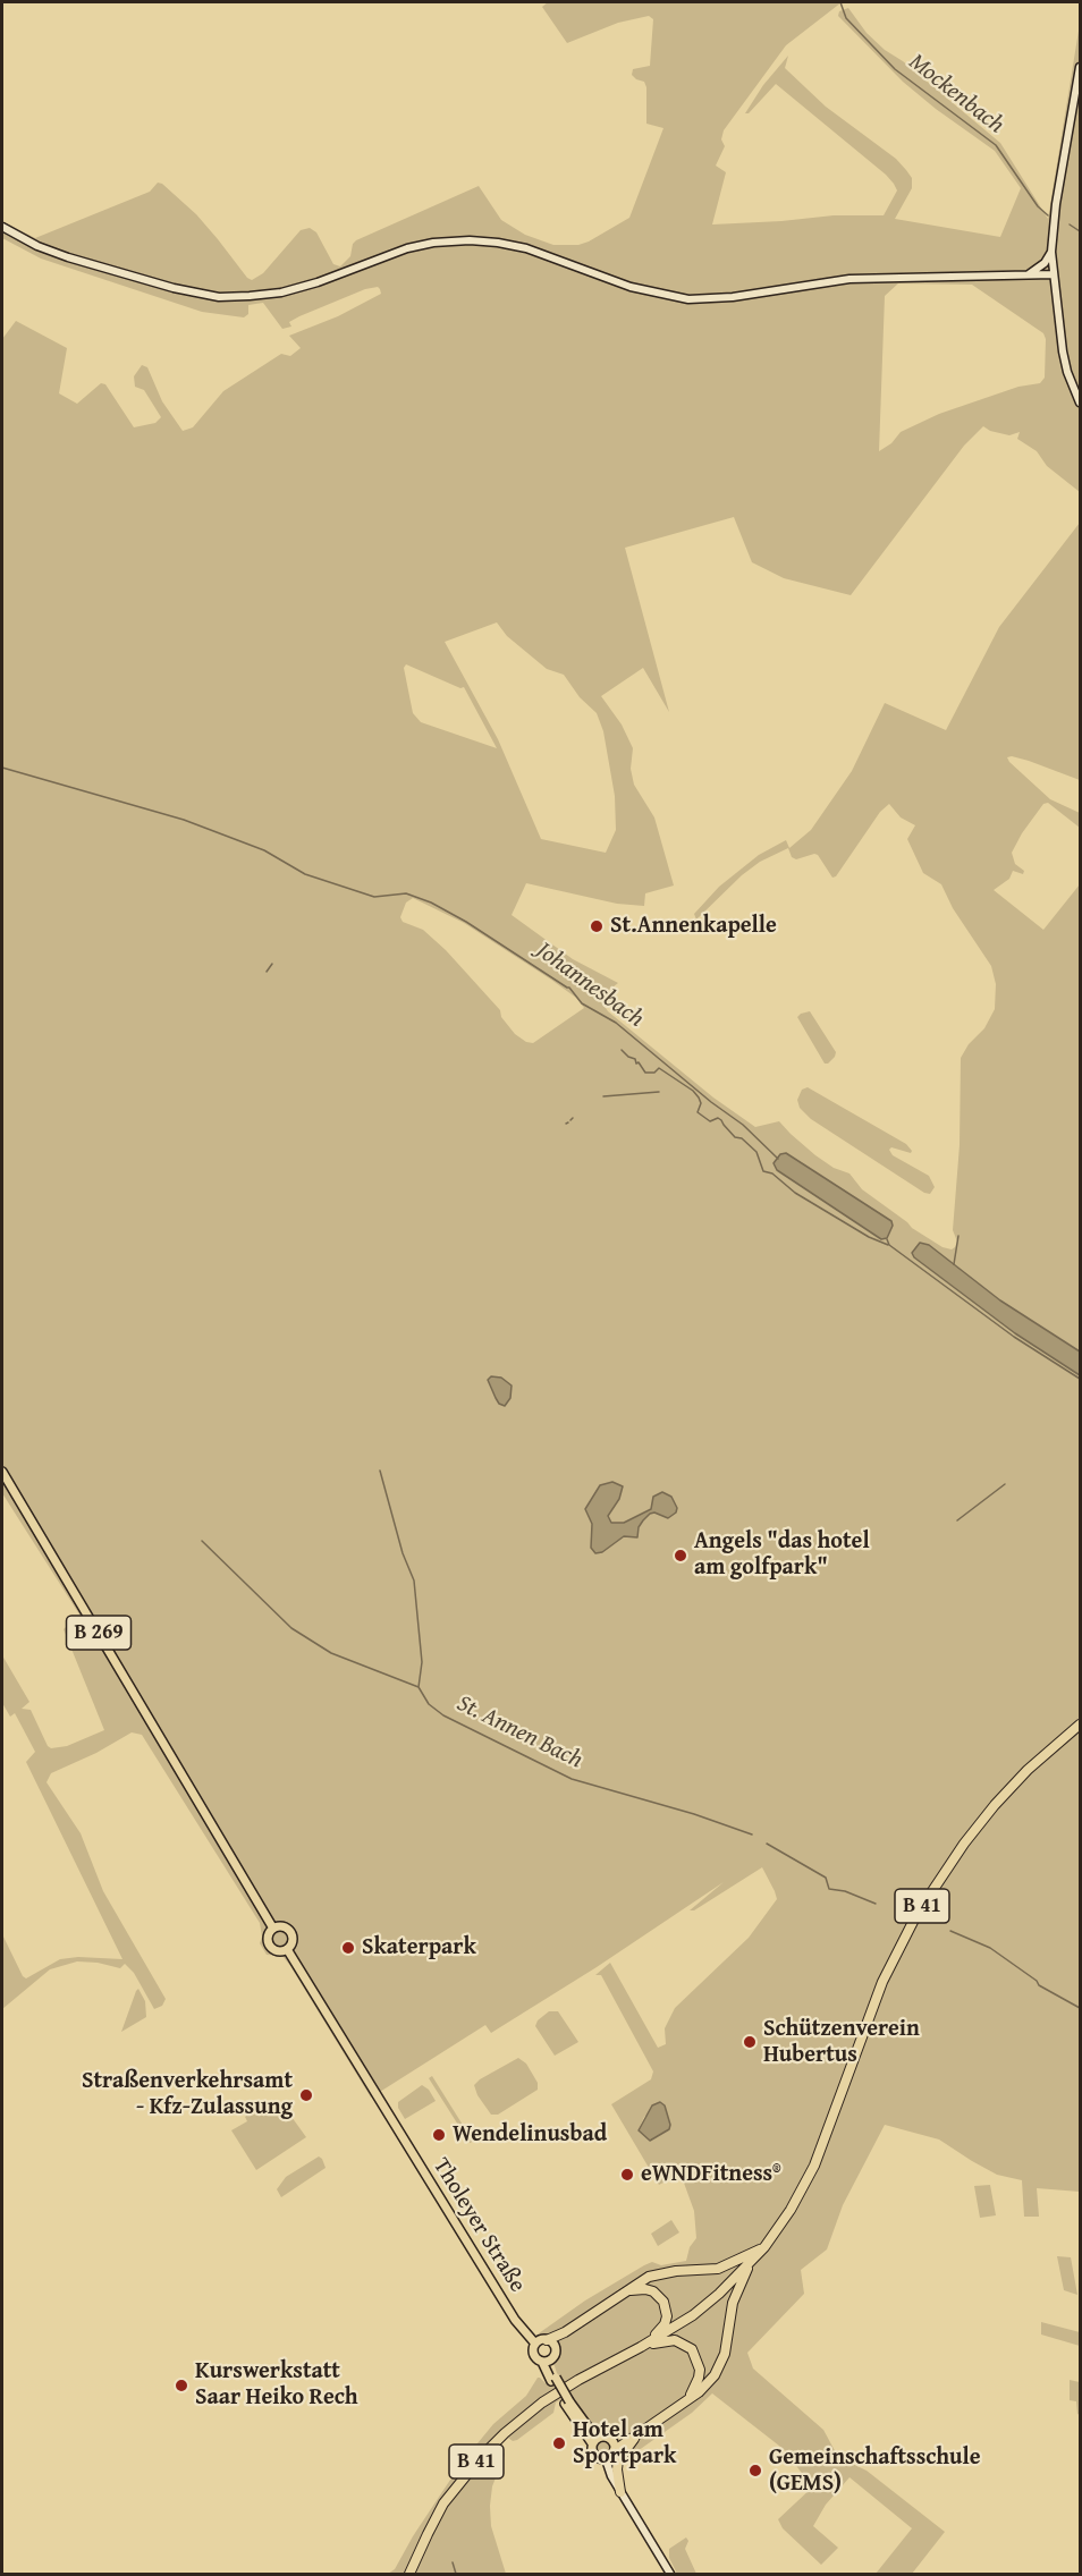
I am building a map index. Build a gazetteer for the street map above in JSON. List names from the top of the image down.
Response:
{
  "streets": {
    "highway": ["B 41"],
    "main road": ["B 269", "Tholeyer Straße"]
  },
  "crossings": [
    ["B 269", "Tholeyer Straße"]
  ],
  "water": ["Mockenbach", "Johannesbach", "St. Annen Bach"],
  "places": [
    "St.Annenkapelle",
    "Angels \"das hotel am golfpark\"",
    "Skaterpark",
    "Schützenverein Hubertus",
    "Straßenverkehrsamt - Kfz-Zulassung",
    "Wendelinusbad",
    "eWNDFitness®",
    "Kurswerkstatt Saar Heiko Rech",
    "Hotel am Sportpark",
    "Gemeinschaftsschule (GEMS)"
  ]
}
